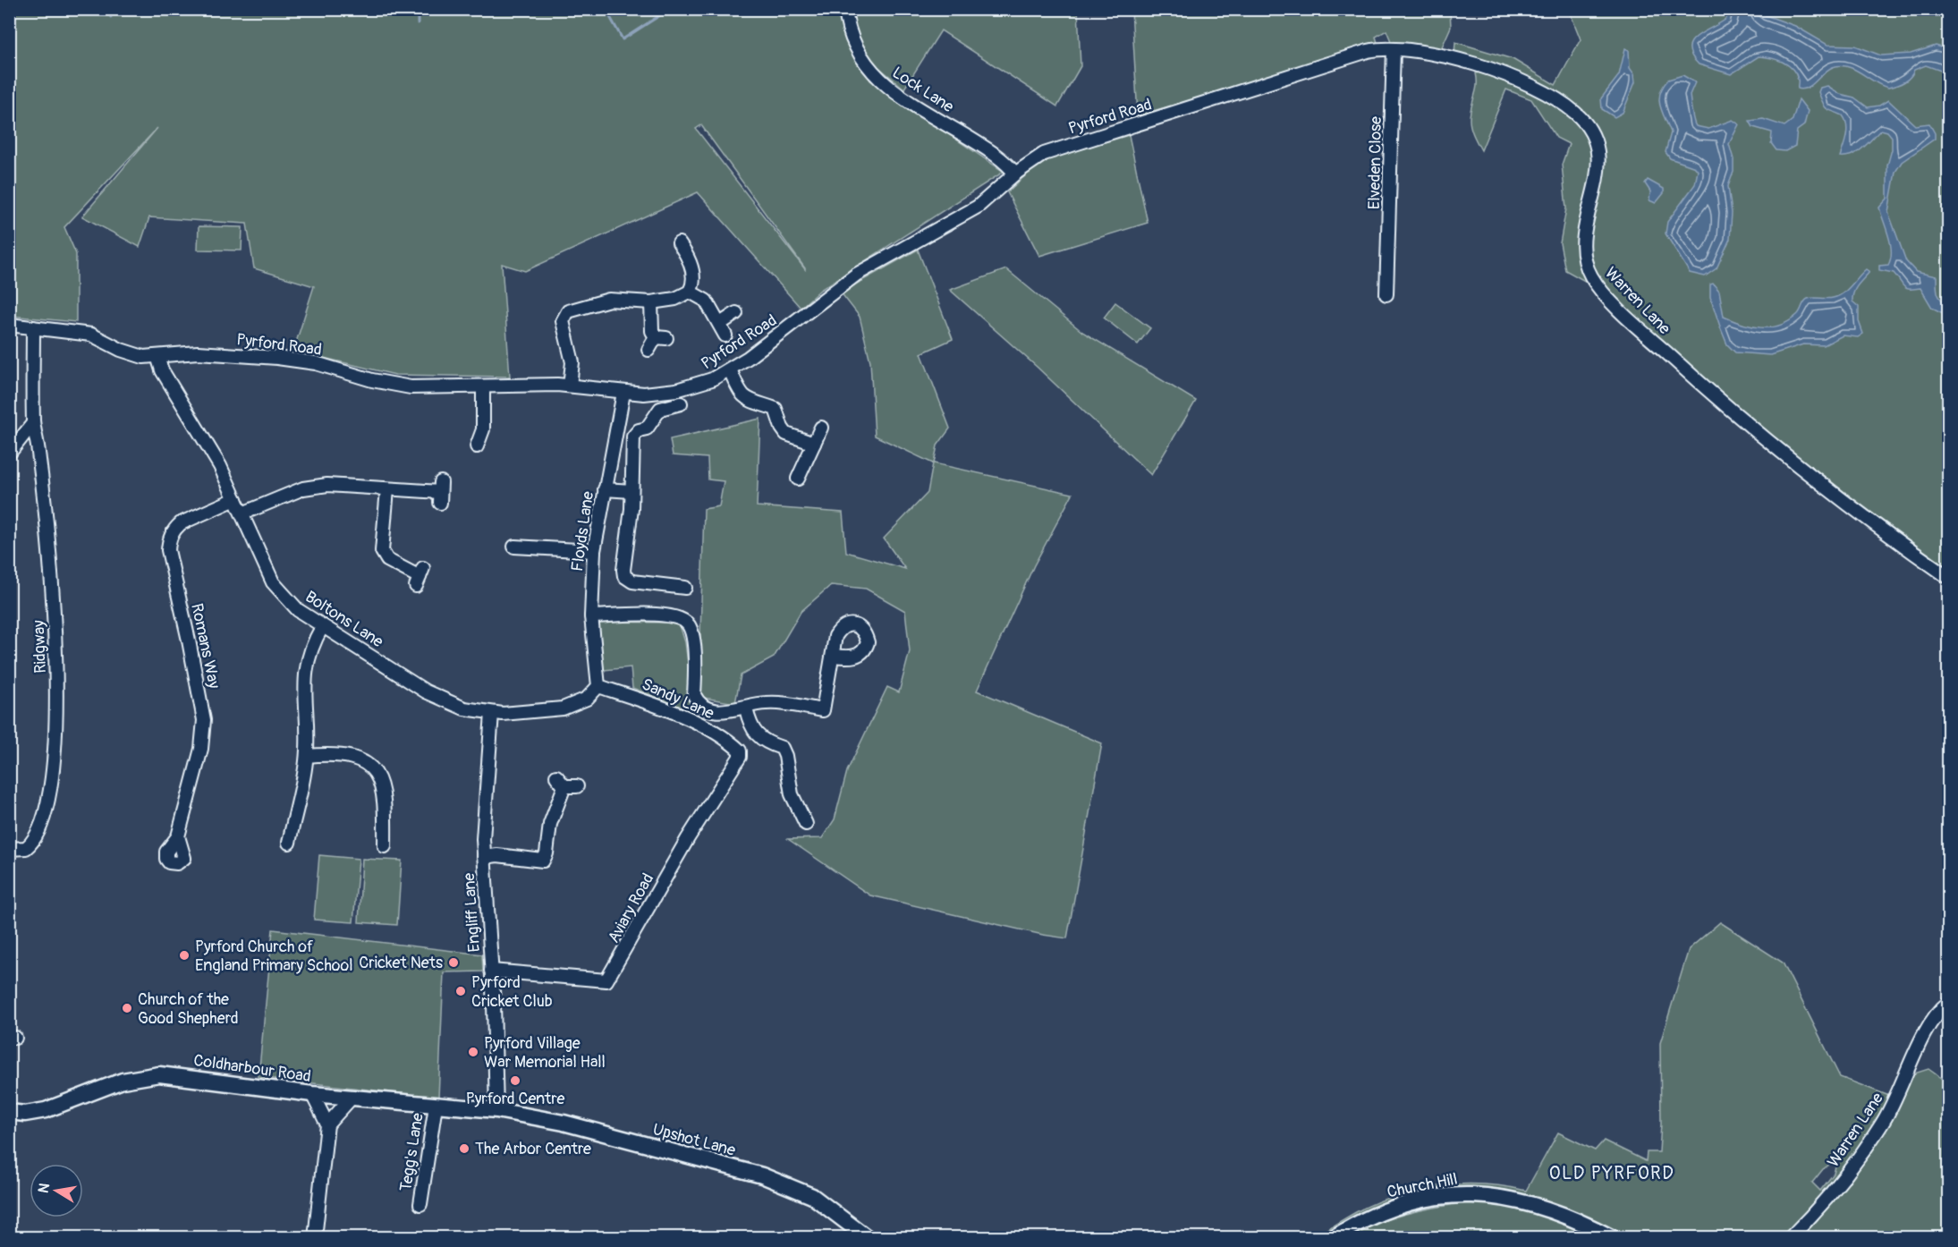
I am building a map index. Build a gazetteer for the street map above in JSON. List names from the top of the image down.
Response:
{
  "streets": {
    "main road": ["Coldharbour Road", "Upshot Lane", "Church Hill"],
    "street": [
      "Lock Lane",
      "Pyrford Road",
      "Elveden Close",
      "Warren Lane",
      "Floyds Lane",
      "Boltons Lane",
      "Romans Way",
      "Ridgway",
      "Sandy Lane",
      "Aviary Road",
      "Engliff Lane",
      "Tegg's Lane"
    ]
  },
  "crossings": [
    ["Lock Lane", "Pyrford Road"],
    ["Pyrford Road", "Elveden Close"],
    ["Pyrford Road", "Warren Lane"],
    ["Pyrford Road", "Floyds Lane"],
    ["Pyrford Road", "Boltons Lane"],
    ["Pyrford Road", "Ridgway"],
    ["Elveden Close", "Warren Lane"],
    ["Floyds Lane", "Boltons Lane"],
    ["Floyds Lane", "Sandy Lane"],
    ["Boltons Lane", "Romans Way"],
    ["Boltons Lane", "Sandy Lane"],
    ["Boltons Lane", "Engliff Lane"],
    ["Sandy Lane", "Aviary Road"],
    ["Aviary Road", "Engliff Lane"],
    ["Engliff Lane", "Coldharbour Road"],
    ["Engliff Lane", "Upshot Lane"],
    ["Coldharbour Road", "Upshot Lane"],
    ["Coldharbour Road", "Tegg's Lane"]
  ],
  "districts": ["OLD PYRFORD"],
  "places": [
    "Pyrford Church of England Primary School",
    "Cricket Nets",
    "Pyrford Cricket Club",
    "Church of the Good Shepherd",
    "Pyrford Village War Memorial Hall",
    "Pyrford Centre",
    "The Arbor Centre"
  ],
  "north": "left"
}
